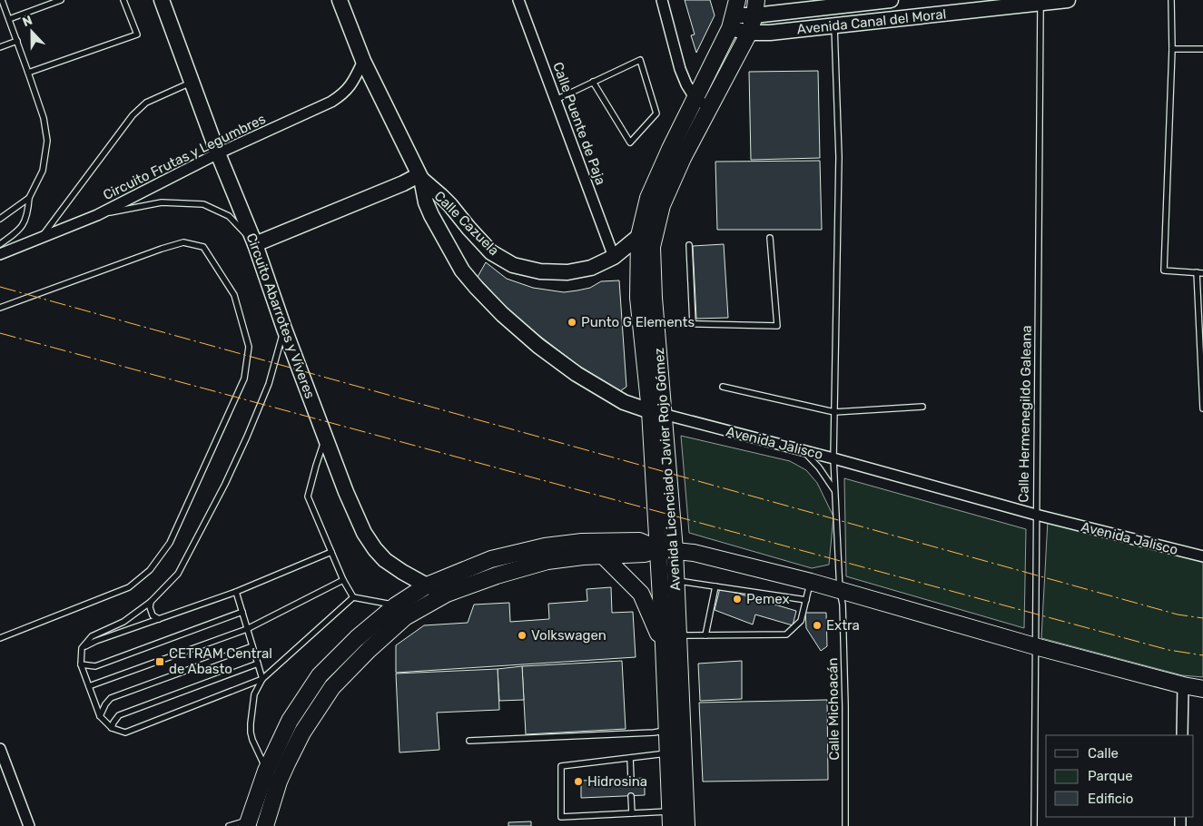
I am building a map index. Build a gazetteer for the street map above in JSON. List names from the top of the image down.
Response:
{
  "streets": {
    "main road": [
      "Avenida Canal del Moral",
      "Calle Cazuela",
      "Circuito Abarrotes y Víveres",
      "Avenida Jalisco",
      "Avenida Licenciado Javier Rojo Gómez"
    ],
    "street": ["Calle Puente de Paja", "Circuito Frutas y Legumbres"],
    "lane": ["Calle Hermenegildo Galeana", "Calle Michoacán"]
  },
  "crossings": [
    ["Avenida Canal del Moral", "Calle Hermenegildo Galeana"],
    ["Avenida Canal del Moral", "Avenida Licenciado Javier Rojo Gómez"],
    ["Avenida Canal del Moral", "Calle Michoacán"],
    ["Calle Puente de Paja", "Calle Cazuela"],
    ["Circuito Frutas y Legumbres", "Calle Cazuela"],
    ["Circuito Frutas y Legumbres", "Circuito Abarrotes y Víveres"],
    ["Calle Cazuela", "Avenida Jalisco"],
    ["Calle Cazuela", "Avenida Licenciado Javier Rojo Gómez"],
    ["Calle Hermenegildo Galeana", "Avenida Jalisco"],
    ["Avenida Jalisco", "Avenida Licenciado Javier Rojo Gómez"],
    ["Avenida Jalisco", "Calle Michoacán"]
  ],
  "places": {
    "other": [
      "Punto G Elements",
      "Pemex",
      "Extra",
      "Volkswagen",
      "Hidrosina"
    ],
    "transit": ["CETRAM Central de Abasto"]
  },
  "legend": ["Calle", "Parque", "Edificio"],
  "north": "top"
}
